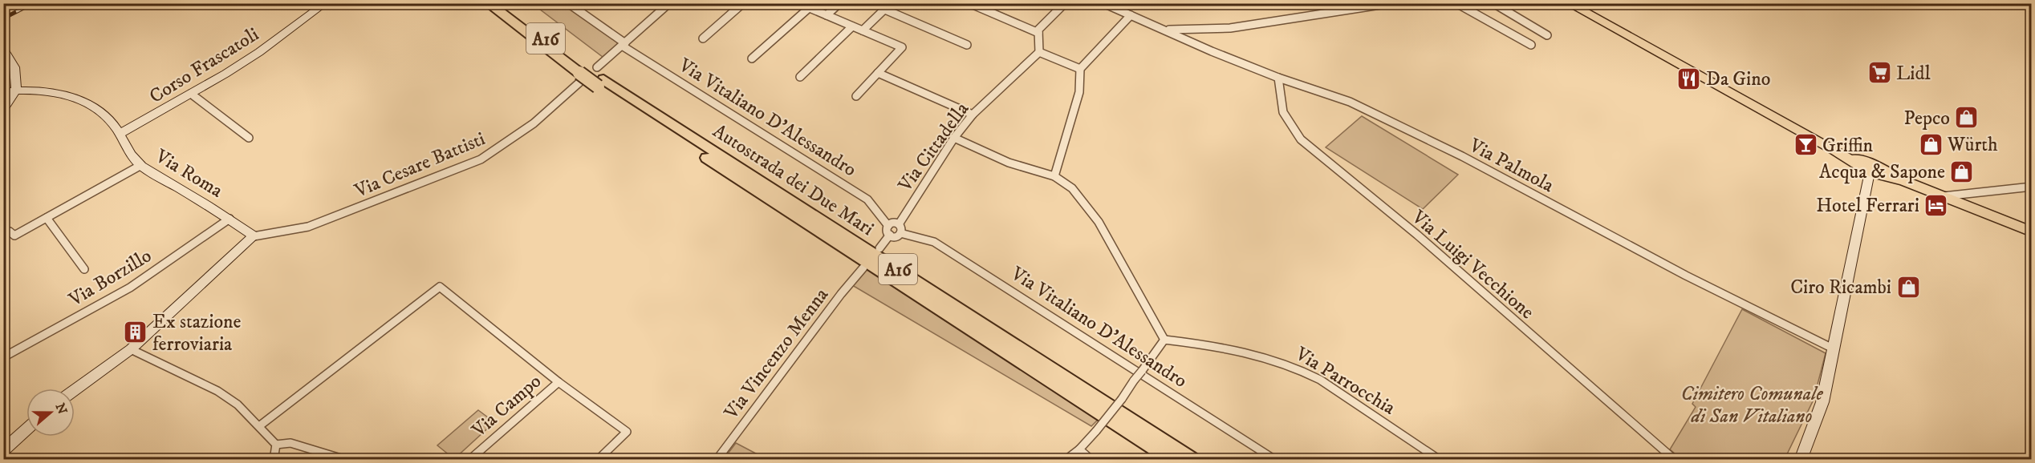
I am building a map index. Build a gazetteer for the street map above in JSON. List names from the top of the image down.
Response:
{
  "streets": {
    "highway": ["A16", "Autostrada dei Due Mari"],
    "street": [
      "Corso Frascatoli",
      "Via Vitaliano D'Alessandro",
      "Via Cittadella",
      "Via Cesare Battisti",
      "Via Palmola",
      "Via Roma",
      "Via Luigi Vecchione",
      "Via Borzillo",
      "Via Vincenzo Menna",
      "Via Parrocchia",
      "Via Campo"
    ]
  },
  "crossings": [
    ["Corso Frascatoli", "Via Roma"],
    ["Via Vitaliano D'Alessandro", "Via Cittadella"],
    ["Via Vitaliano D'Alessandro", "Via Cesare Battisti"],
    ["Via Cesare Battisti", "Via Roma"],
    ["Via Cesare Battisti", "Autostrada dei Due Mari"],
    ["Via Palmola", "Via Luigi Vecchione"],
    ["Via Roma", "Via Borzillo"]
  ],
  "parks": ["Cimitero Comunale di San Vitaliano"],
  "places": {
    "supermarket": ["Lidl"],
    "restaurant": ["Da Gino"],
    "shop": [
      "Pepco",
      "Würth",
      "Acqua & Sapone",
      "Ciro Ricambi"
    ],
    "bar": ["Griffin"],
    "hotel": ["Hotel Ferrari"],
    "building": ["Ex stazione ferroviaria"]
  },
  "north": "right"
}
